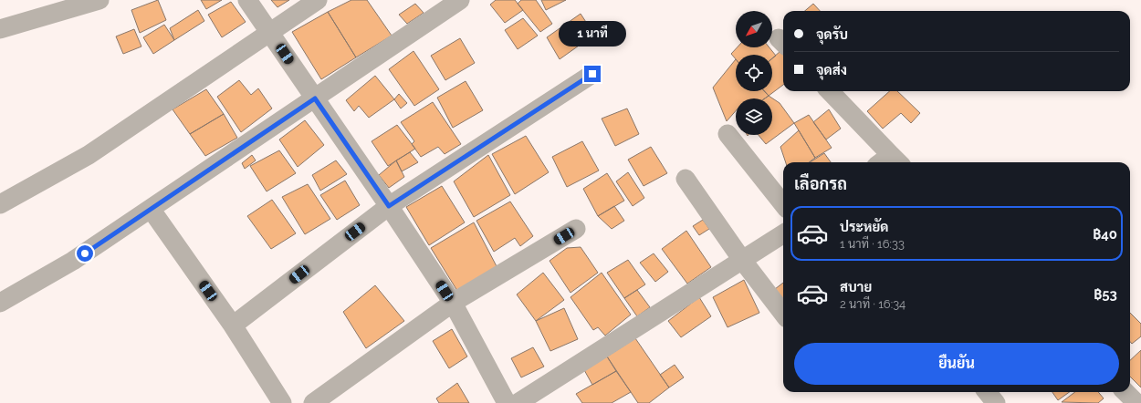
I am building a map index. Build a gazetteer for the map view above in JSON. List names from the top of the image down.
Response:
{
  "north": "bottom left",
  "page": {
    "banner": ["จุดรับ", "จุดส่ง"],
    "bubble": "1 นาที",
    "heading": "เลือกรถ",
    "list": [
      {
        "name": "ประหยัด",
        "note": "1 นาที · 16:33",
        "value": "฿40"
      },
      {
        "name": "สบาย",
        "note": "2 นาที · 16:34",
        "value": "฿53"
      }
    ],
    "buttons": "ยืนยัน"
  }
}
